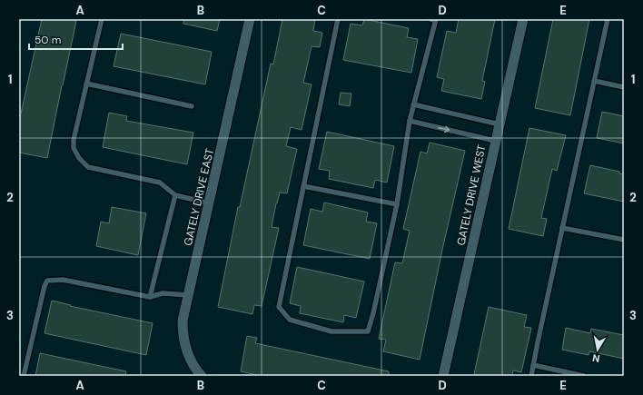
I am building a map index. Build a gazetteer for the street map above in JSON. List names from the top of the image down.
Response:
{
  "streets": {
    "street": ["GATELY DRIVE WEST", "GATELY DRIVE EAST"]
  },
  "scale_bar": "50 m",
  "north": "bottom",
  "grid": {
    "columns": [
      "A",
      "B",
      "C",
      "D",
      "E"
    ],
    "rows": ["1", "2", "3"]
  }
}
